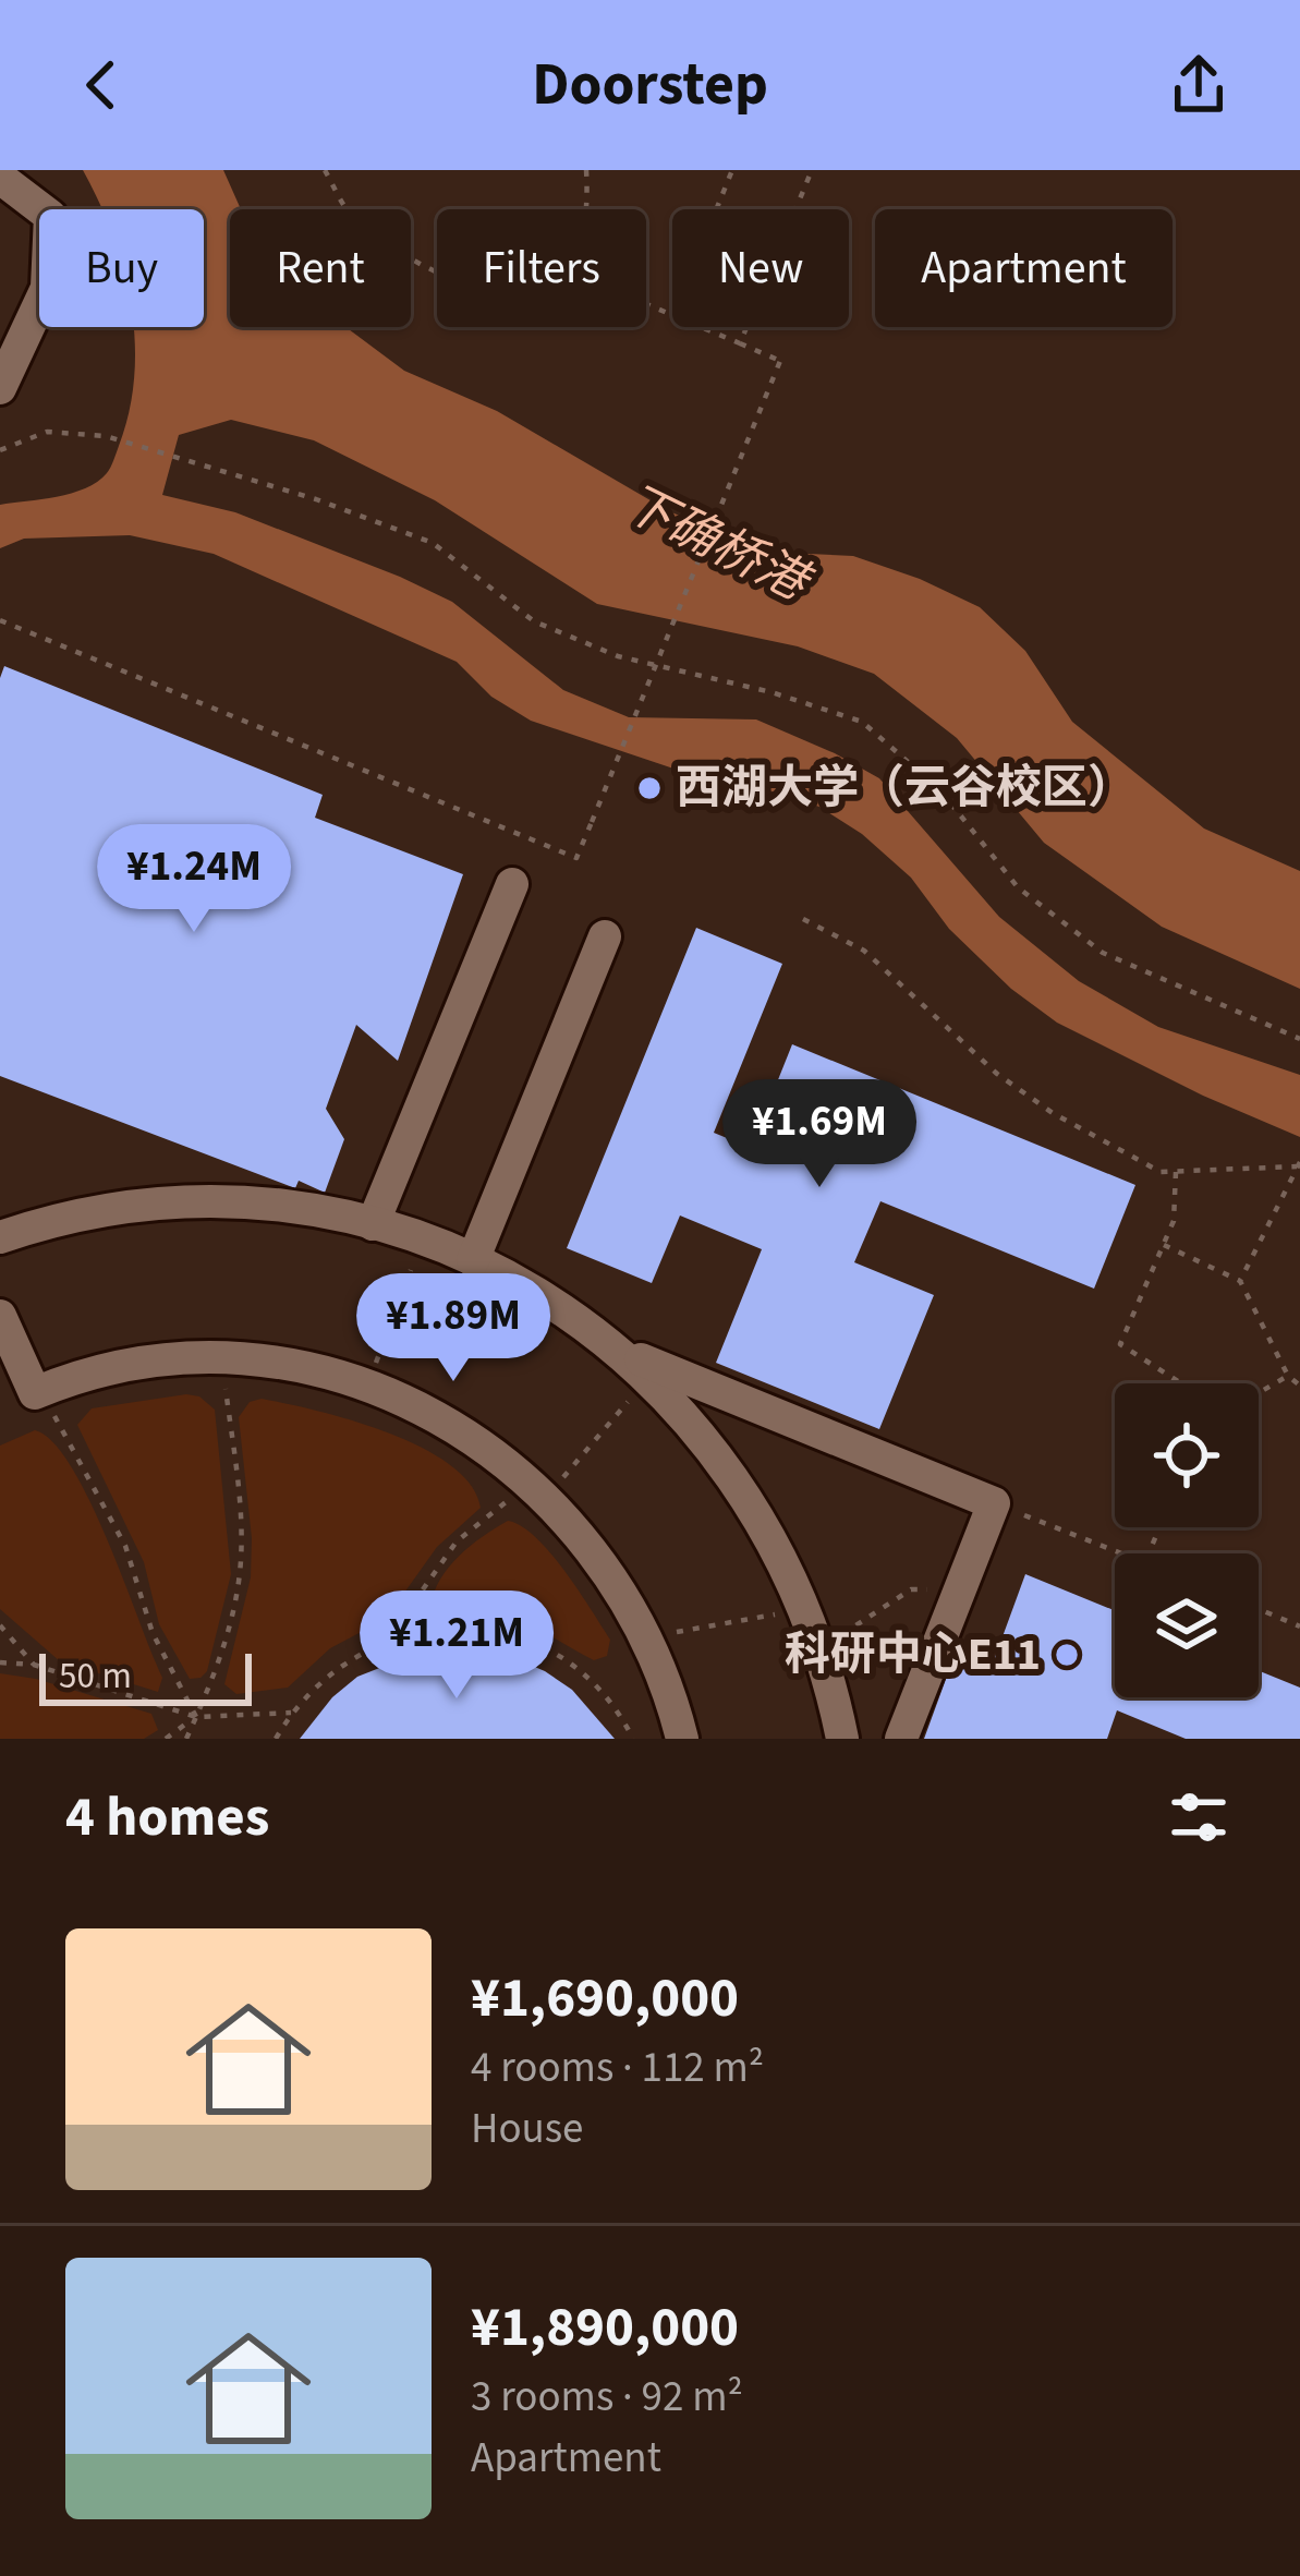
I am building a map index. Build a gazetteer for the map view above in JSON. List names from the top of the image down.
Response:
{
  "water": ["下确桥港"],
  "places": ["西湖大学（云谷校区）", "科研中心E11"],
  "scale_bar": "50 m",
  "page": {
    "header": "Doorstep",
    "chip": [
      "Buy",
      "Rent",
      "Filters",
      "New",
      "Apartment"
    ],
    "price": [
      "¥1.24M",
      "¥1.69M",
      "¥1.89M",
      "¥1.21M"
    ],
    "scale": "50 m",
    "heading": "4 homes",
    "list": [
      {
        "name": "¥1,690,000",
        "note": "4 rooms · 112 m² · House"
      },
      {
        "name": "¥1,890,000",
        "note": "3 rooms · 92 m² · Apartment"
      }
    ]
  }
}
